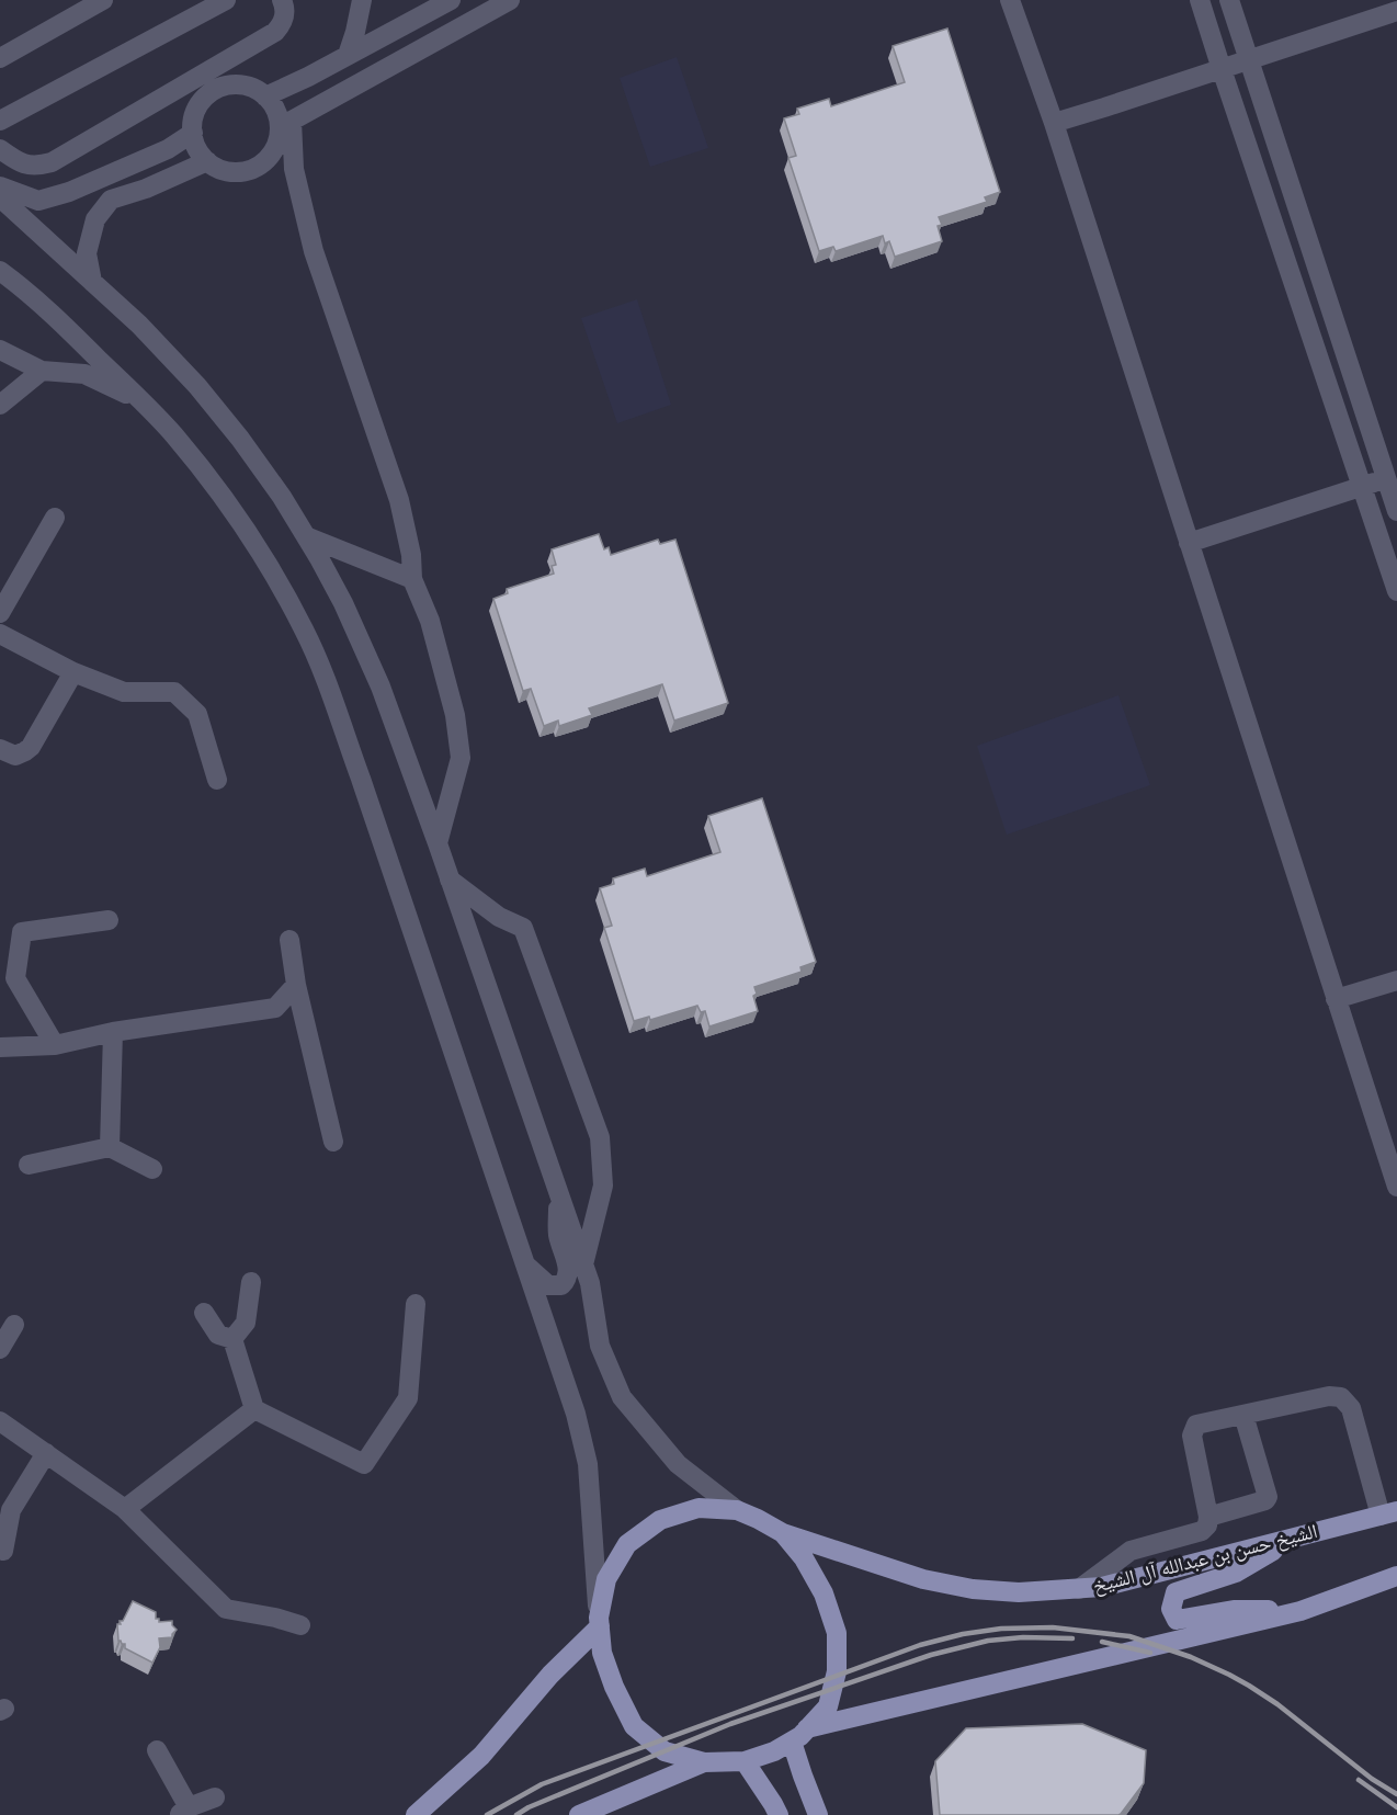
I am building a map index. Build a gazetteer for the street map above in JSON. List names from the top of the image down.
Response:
{
  "streets": {
    "main road": ["الشيخ حسن بن عبدالله آل الشيخ"]
  }
}
